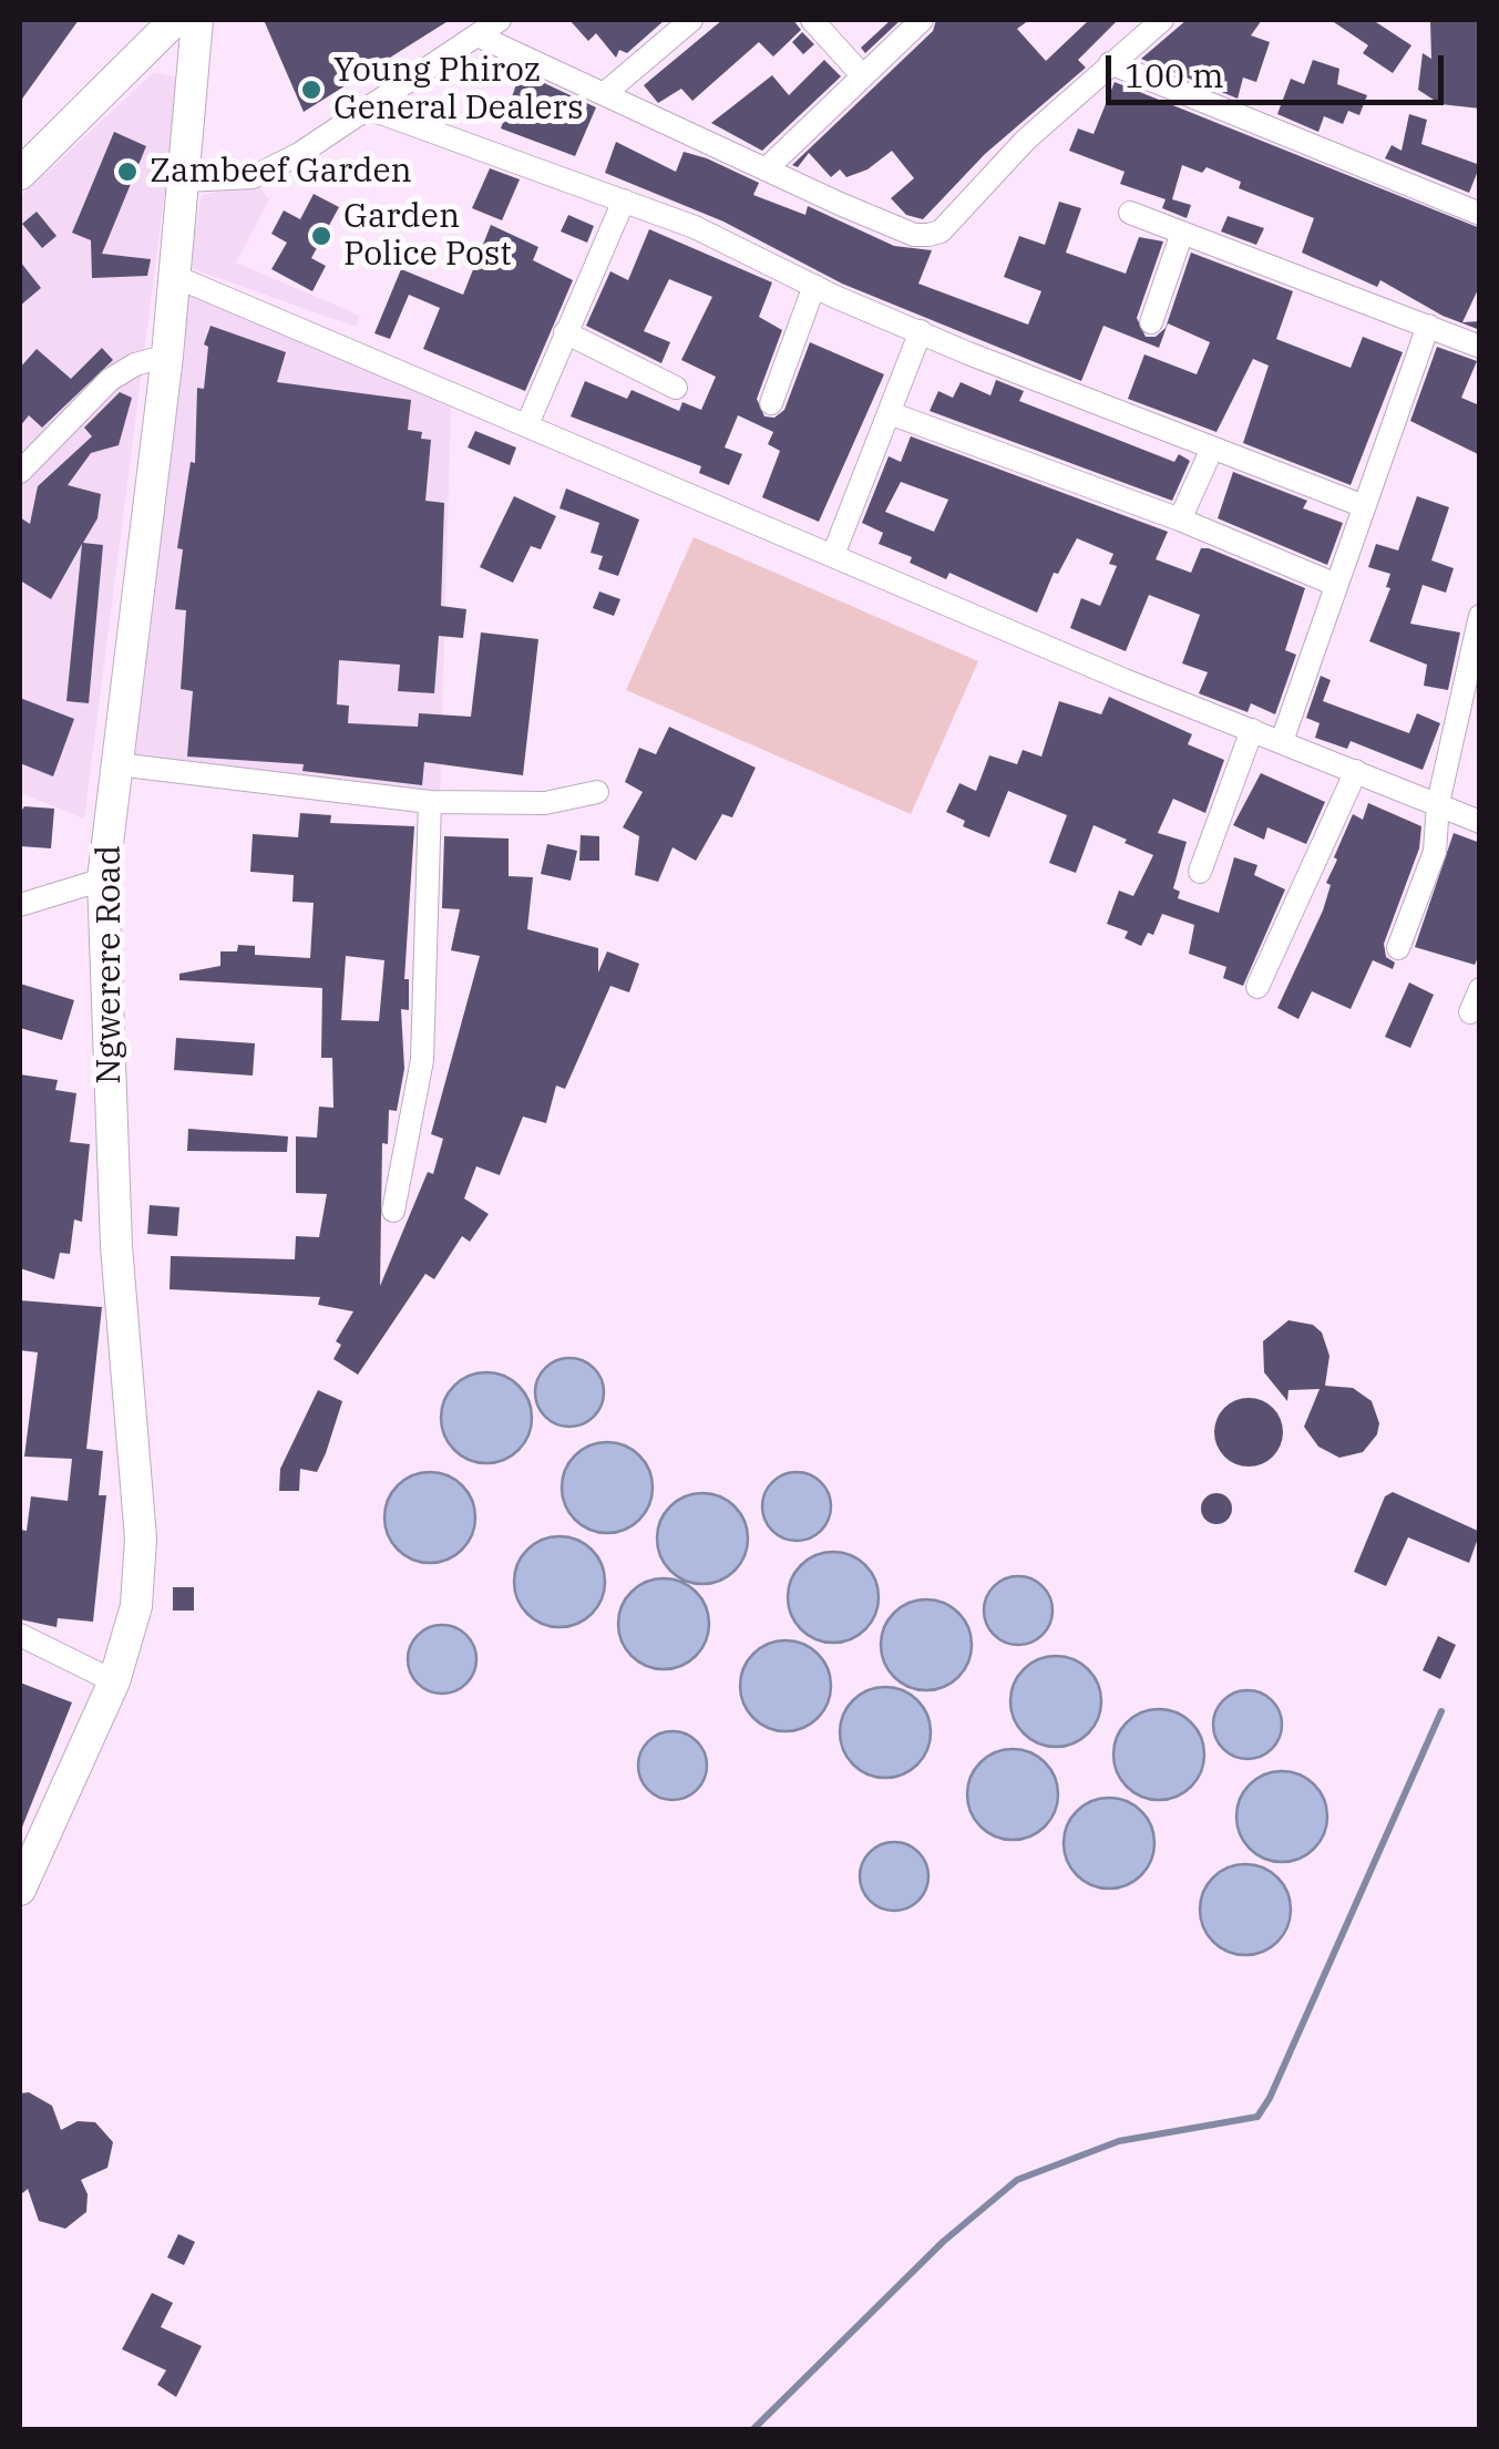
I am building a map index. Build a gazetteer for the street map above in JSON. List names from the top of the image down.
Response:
{
  "streets": {
    "street": ["Ngwerere Road"]
  },
  "places": ["Young Phiroz General Dealers", "Zambeef Garden", "Garden Police Post"],
  "scale_bar": "100 m"
}
